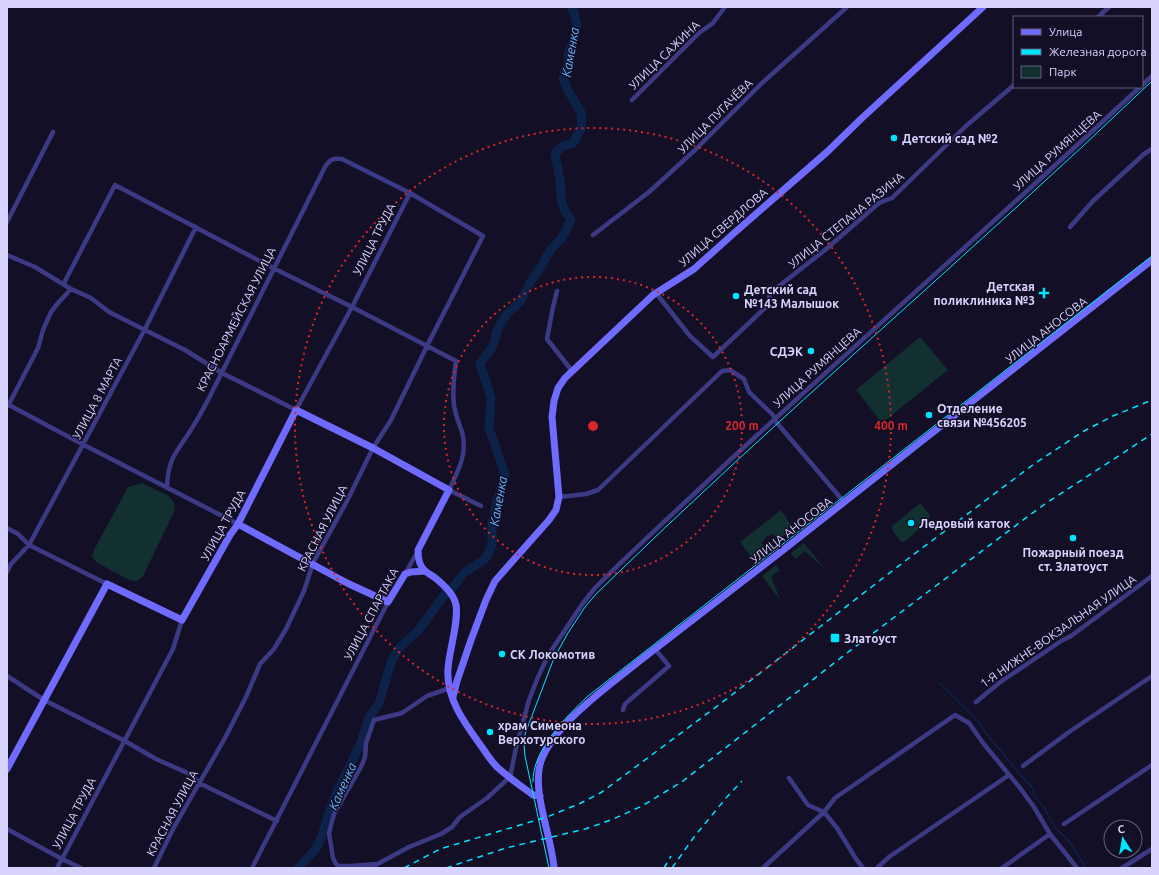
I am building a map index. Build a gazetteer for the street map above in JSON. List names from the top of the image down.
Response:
{
  "streets": {
    "street": [
      "УЛИЦА САЖИНА",
      "УЛИЦА ПУГАЧЁВА",
      "УЛИЦА РУМЯНЦЕВА",
      "УЛИЦА СТЕПАНА РАЗИНА",
      "УЛИЦА СВЕРДЛОВА",
      "УЛИЦА ТРУДА",
      "КРАСНОАРМЕЙСКАЯ УЛИЦА",
      "УЛИЦА АНОСОВА",
      "УЛИЦА 8 МАРТА",
      "КРАСНАЯ УЛИЦА",
      "УЛИЦА СПАРТАКА",
      "1-Я НИЖНЕ-ВОКЗАЛЬНАЯ УЛИЦА"
    ]
  },
  "crossings": [
    ["УЛИЦА СТЕПАНА РАЗИНА", "УЛИЦА СВЕРДЛОВА"],
    ["УЛИЦА ТРУДА", "КРАСНОАРМЕЙСКАЯ УЛИЦА"],
    ["УЛИЦА ТРУДА", "КРАСНАЯ УЛИЦА"],
    ["КРАСНОАРМЕЙСКАЯ УЛИЦА", "КРАСНАЯ УЛИЦА"],
    ["КРАСНАЯ УЛИЦА", "УЛИЦА СПАРТАКА"]
  ],
  "water": ["Каменка"],
  "places": {
    "other": [
      "Детский сад №2",
      "Детский сад №143 Малышок",
      "СДЭК",
      "Отделение связи №456205",
      "Ледовый каток",
      "Пожарный поезд ст. Златоуст",
      "СК Локомотив",
      "храм Симеона Верхотурского"
    ],
    "health": ["Детская поликлиника №3"],
    "transit": ["Златоуст"]
  },
  "legend": ["Улица", "Железная дорога", "Парк"],
  "north": "top",
  "rings": ["200 m", "400 m"]
}
